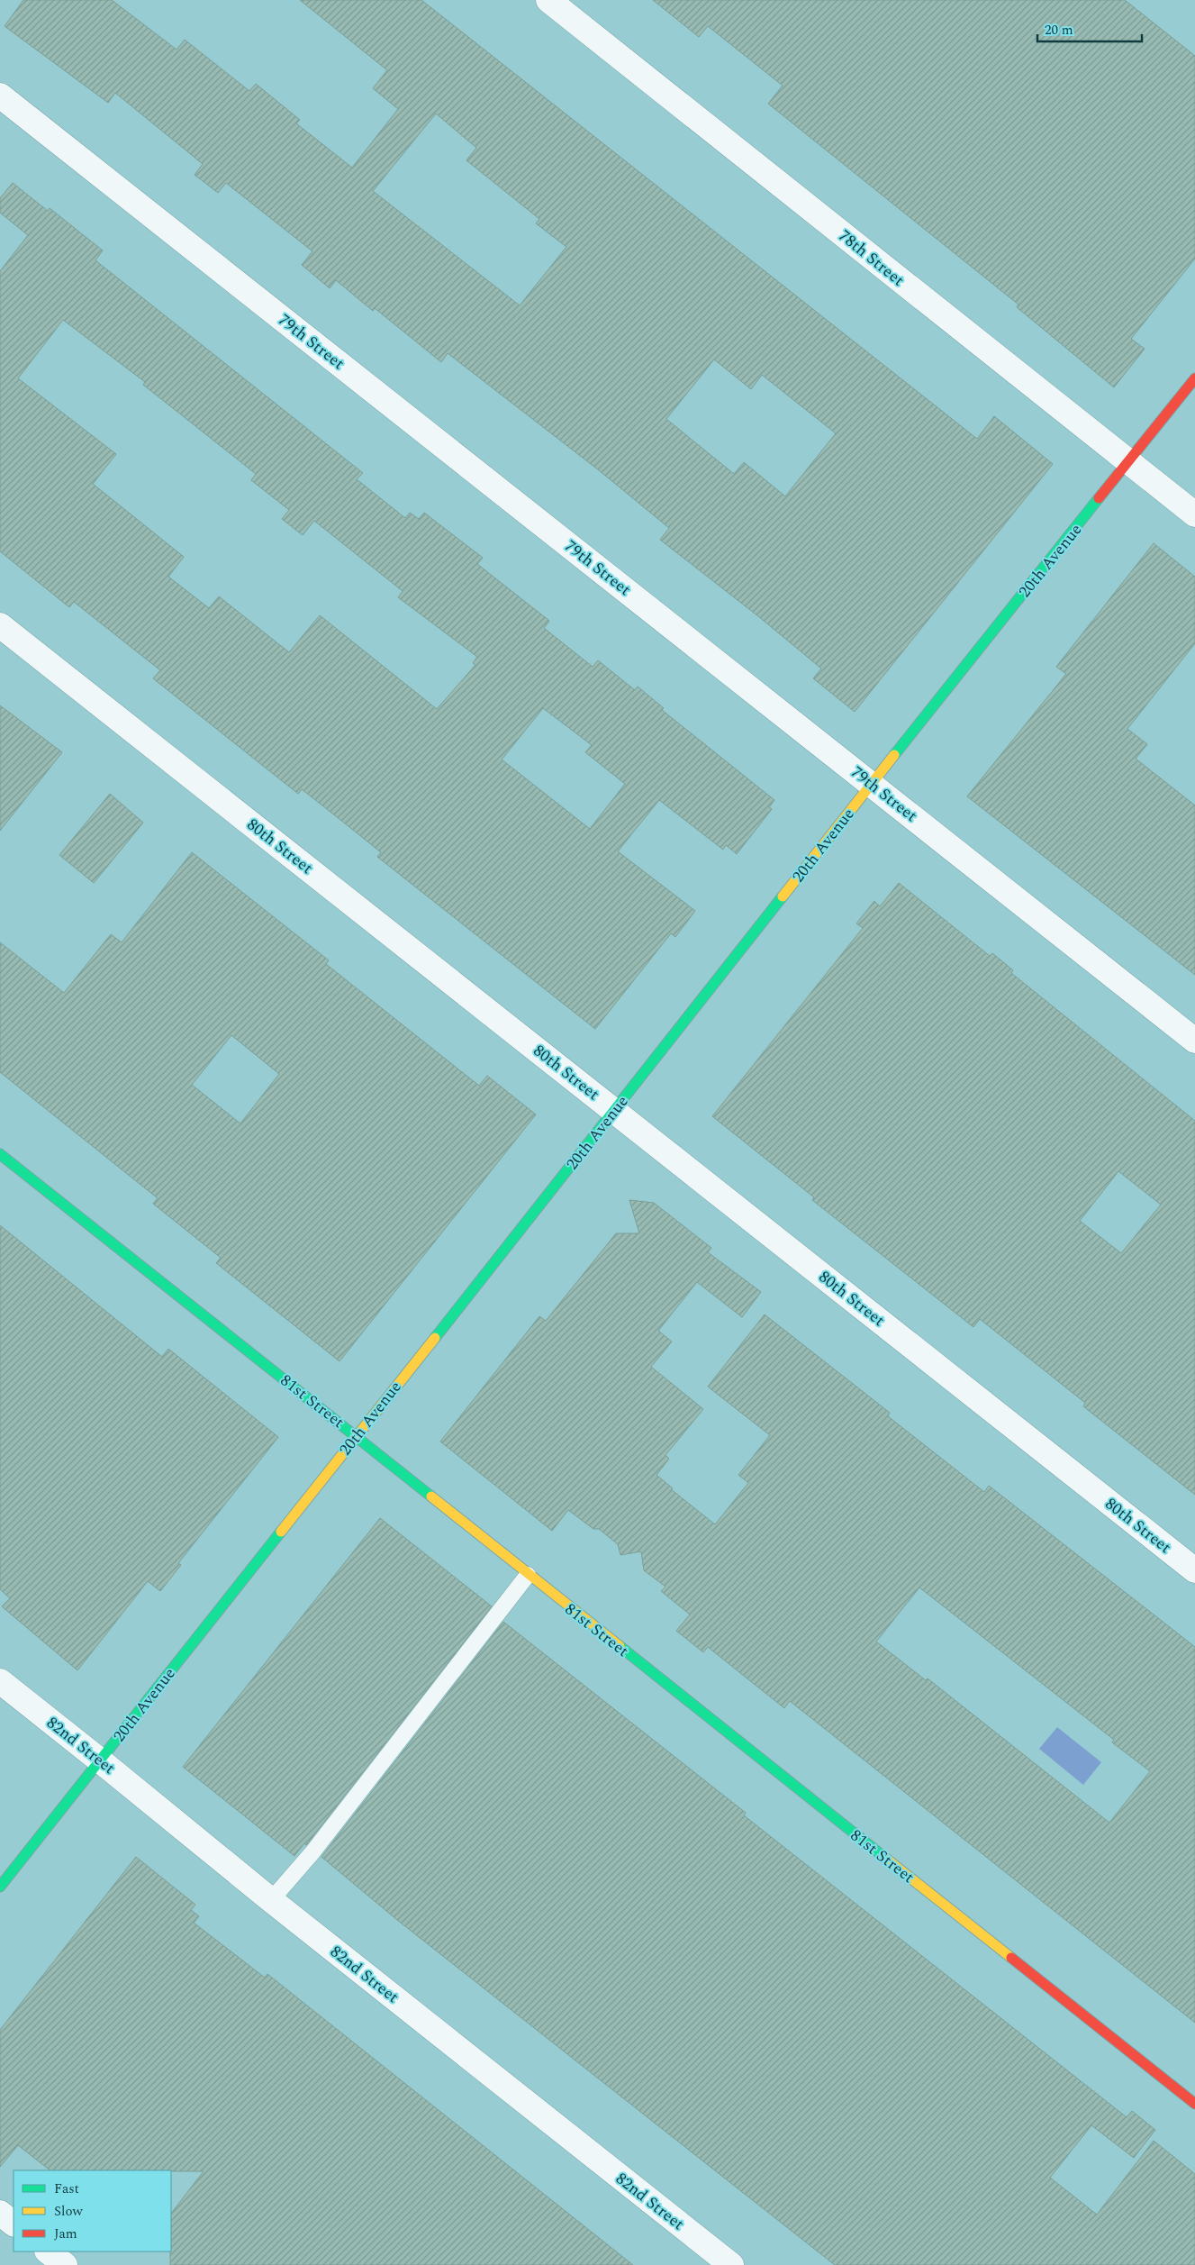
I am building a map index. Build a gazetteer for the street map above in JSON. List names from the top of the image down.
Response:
{
  "streets": {
    "street": [
      "78th Street",
      "79th Street",
      "20th Avenue",
      "80th Street",
      "81st Street",
      "82nd Street"
    ]
  },
  "crossings": [
    ["78th Street", "20th Avenue"],
    ["79th Street", "20th Avenue"],
    ["20th Avenue", "80th Street"],
    ["20th Avenue", "81st Street"],
    ["20th Avenue", "82nd Street"]
  ],
  "legend": ["Fast", "Slow", "Jam"],
  "scale_bar": "20 m"
}
